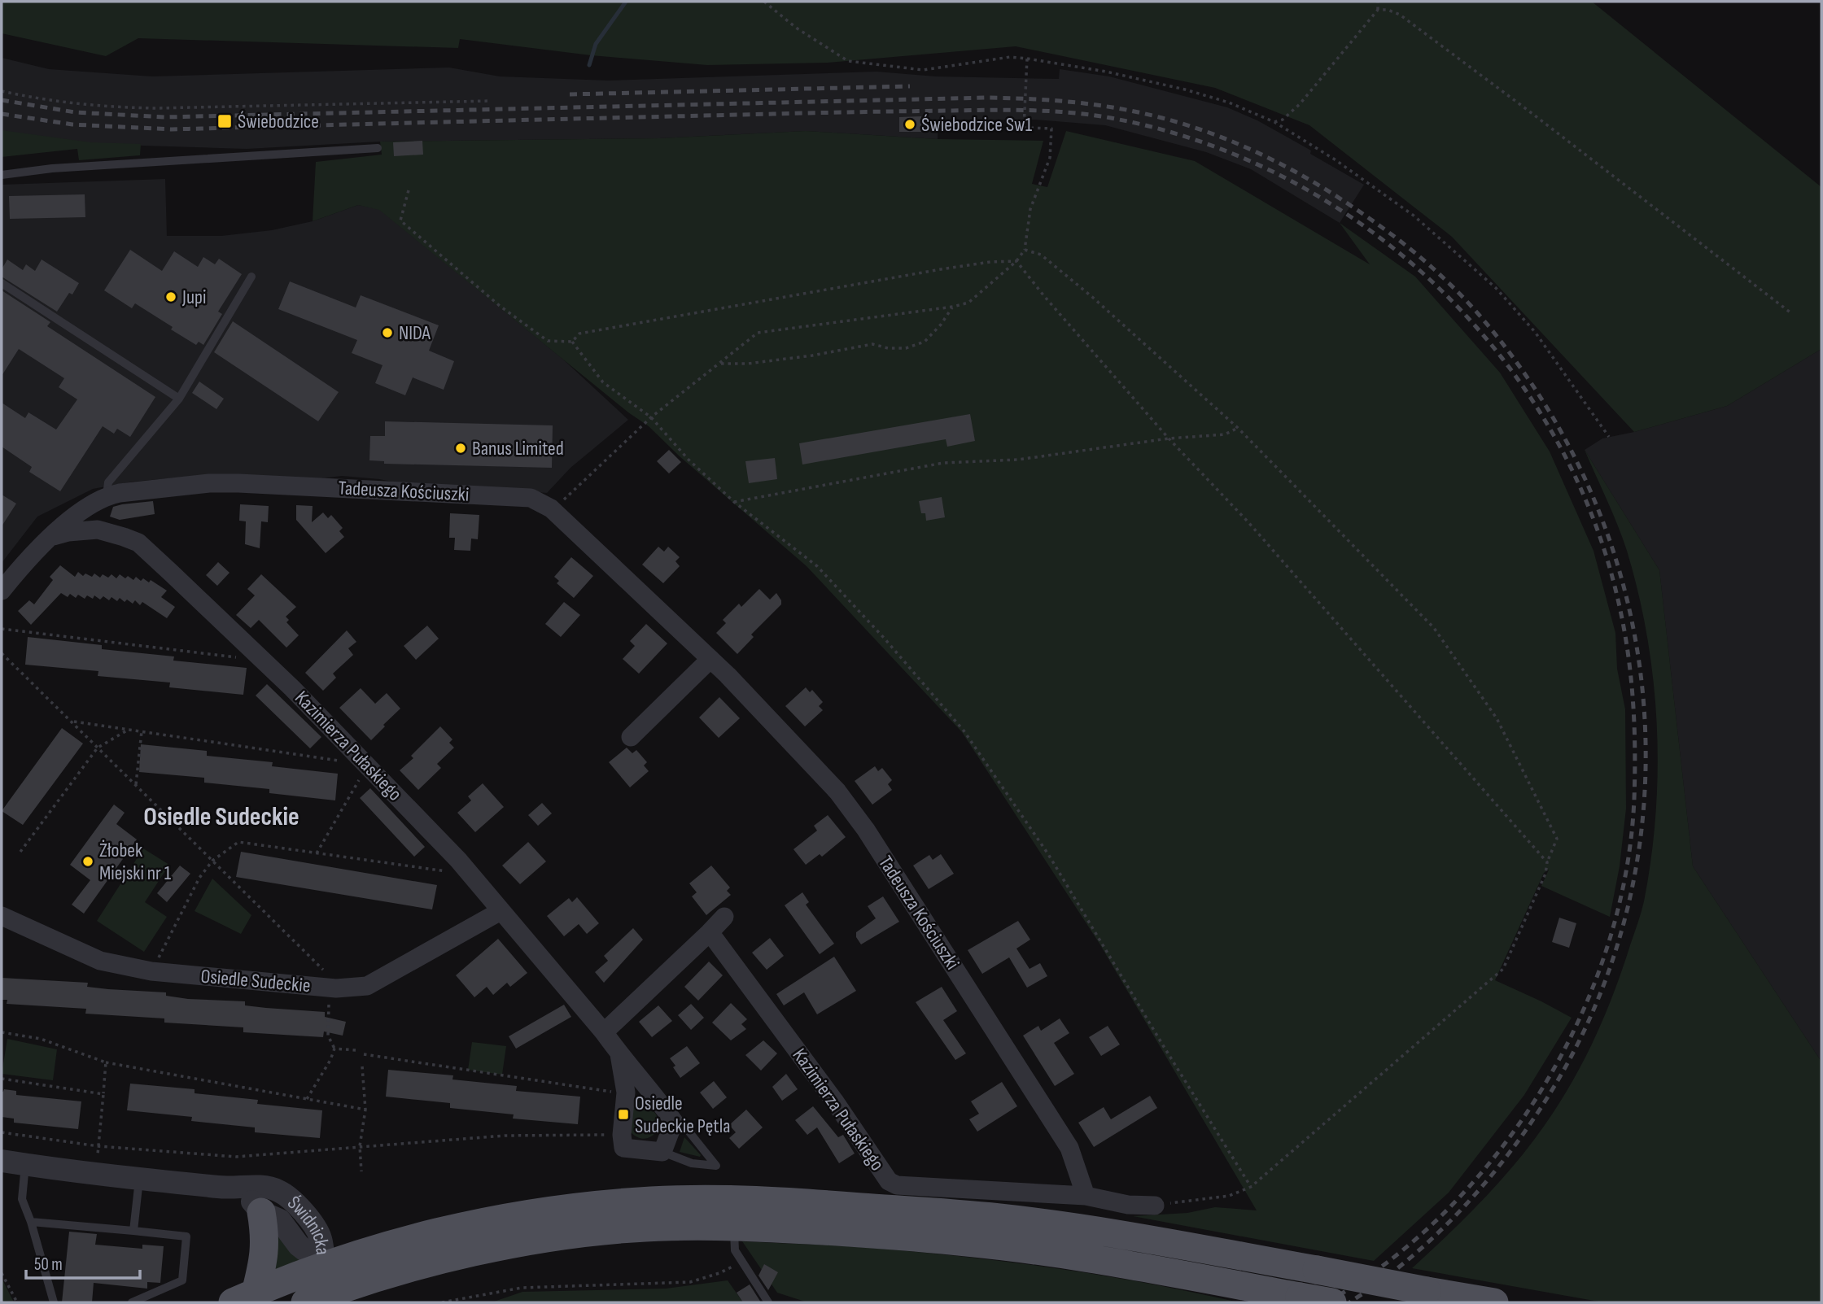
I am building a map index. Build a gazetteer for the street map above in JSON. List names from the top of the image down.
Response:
{
  "streets": {
    "street": [
      "Tadeusza Kościuszki",
      "Kazimierza Pułaskiego",
      "Osiedle Sudeckie",
      "Świdnicka"
    ]
  },
  "crossings": [
    ["Tadeusza Kościuszki", "Kazimierza Pułaskiego"],
    ["Kazimierza Pułaskiego", "Osiedle Sudeckie"]
  ],
  "districts": ["Osiedle Sudeckie"],
  "places": {
    "transit": ["Świebodzice", "Osiedle Sudeckie Pętla"],
    "other": [
      "Świebodzice Sw1",
      "Jupi",
      "NIDA",
      "Banus Limited",
      "Żłobek Miejski nr 1"
    ]
  },
  "scale_bar": "50 m"
}
